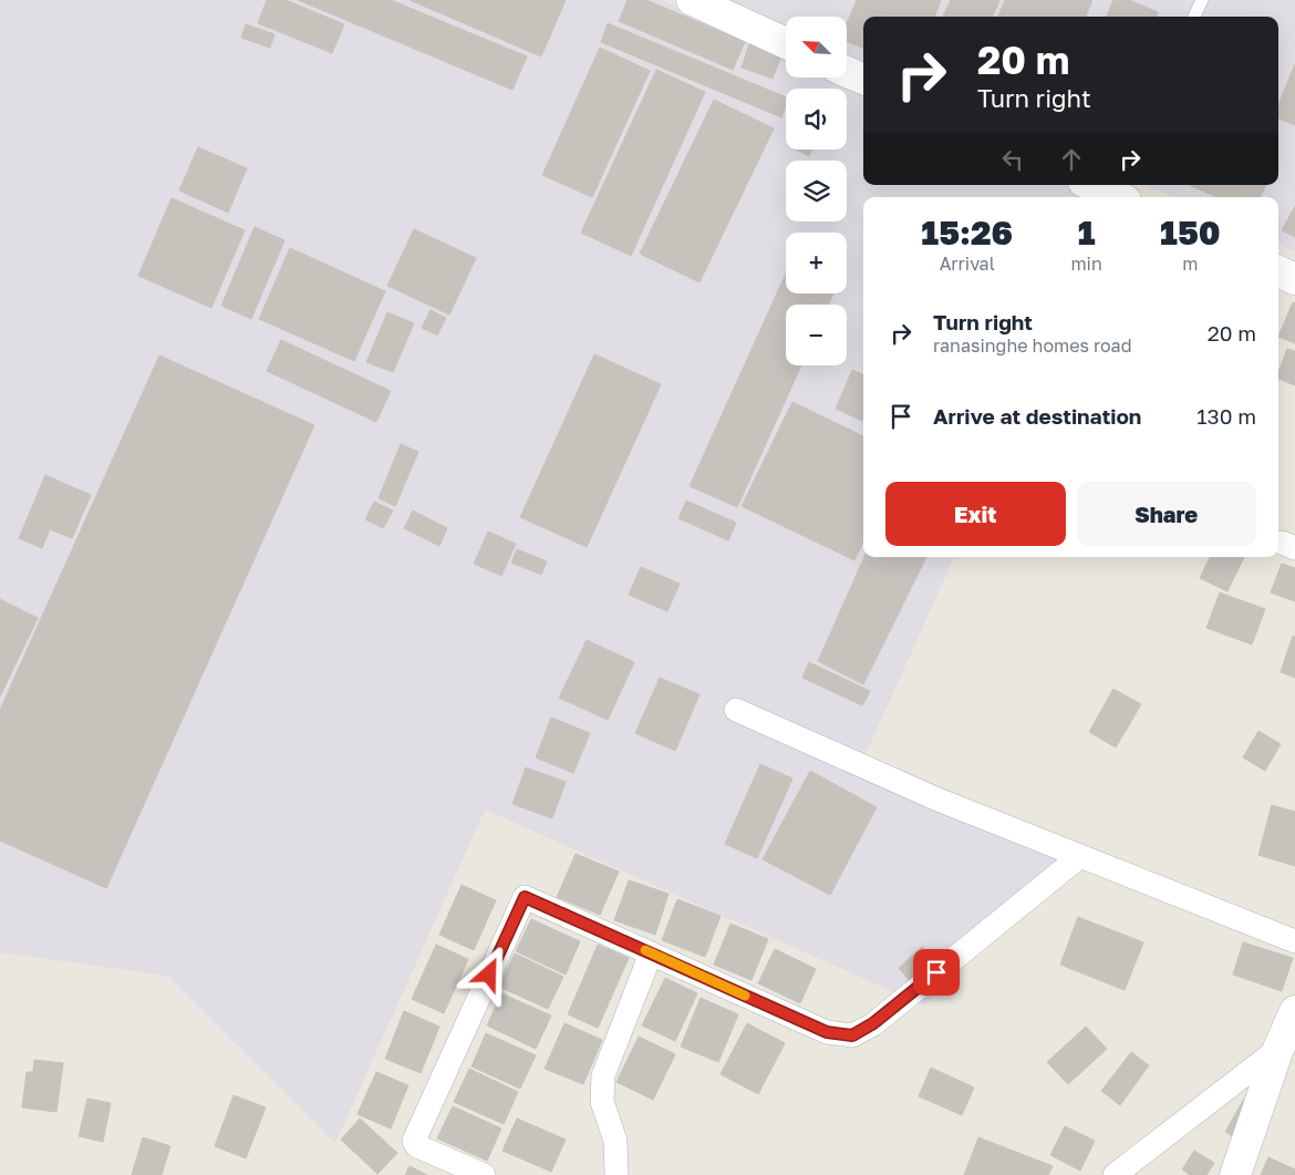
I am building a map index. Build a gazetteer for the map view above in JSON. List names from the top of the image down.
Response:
{
  "north": "top left",
  "page": {
    "map_buttons": ["+", "−"],
    "turn": ["20 m", "Turn right"],
    "eta": [
      "15:26",
      "Arrival",
      "1",
      "min",
      "150",
      "m"
    ],
    "list": [
      {
        "name": "Turn right",
        "note": "ranasinghe homes road",
        "value": "20 m"
      },
      {
        "name": "Arrive at destination",
        "value": "130 m"
      }
    ],
    "buttons": ["Exit", "Share"]
  }
}
